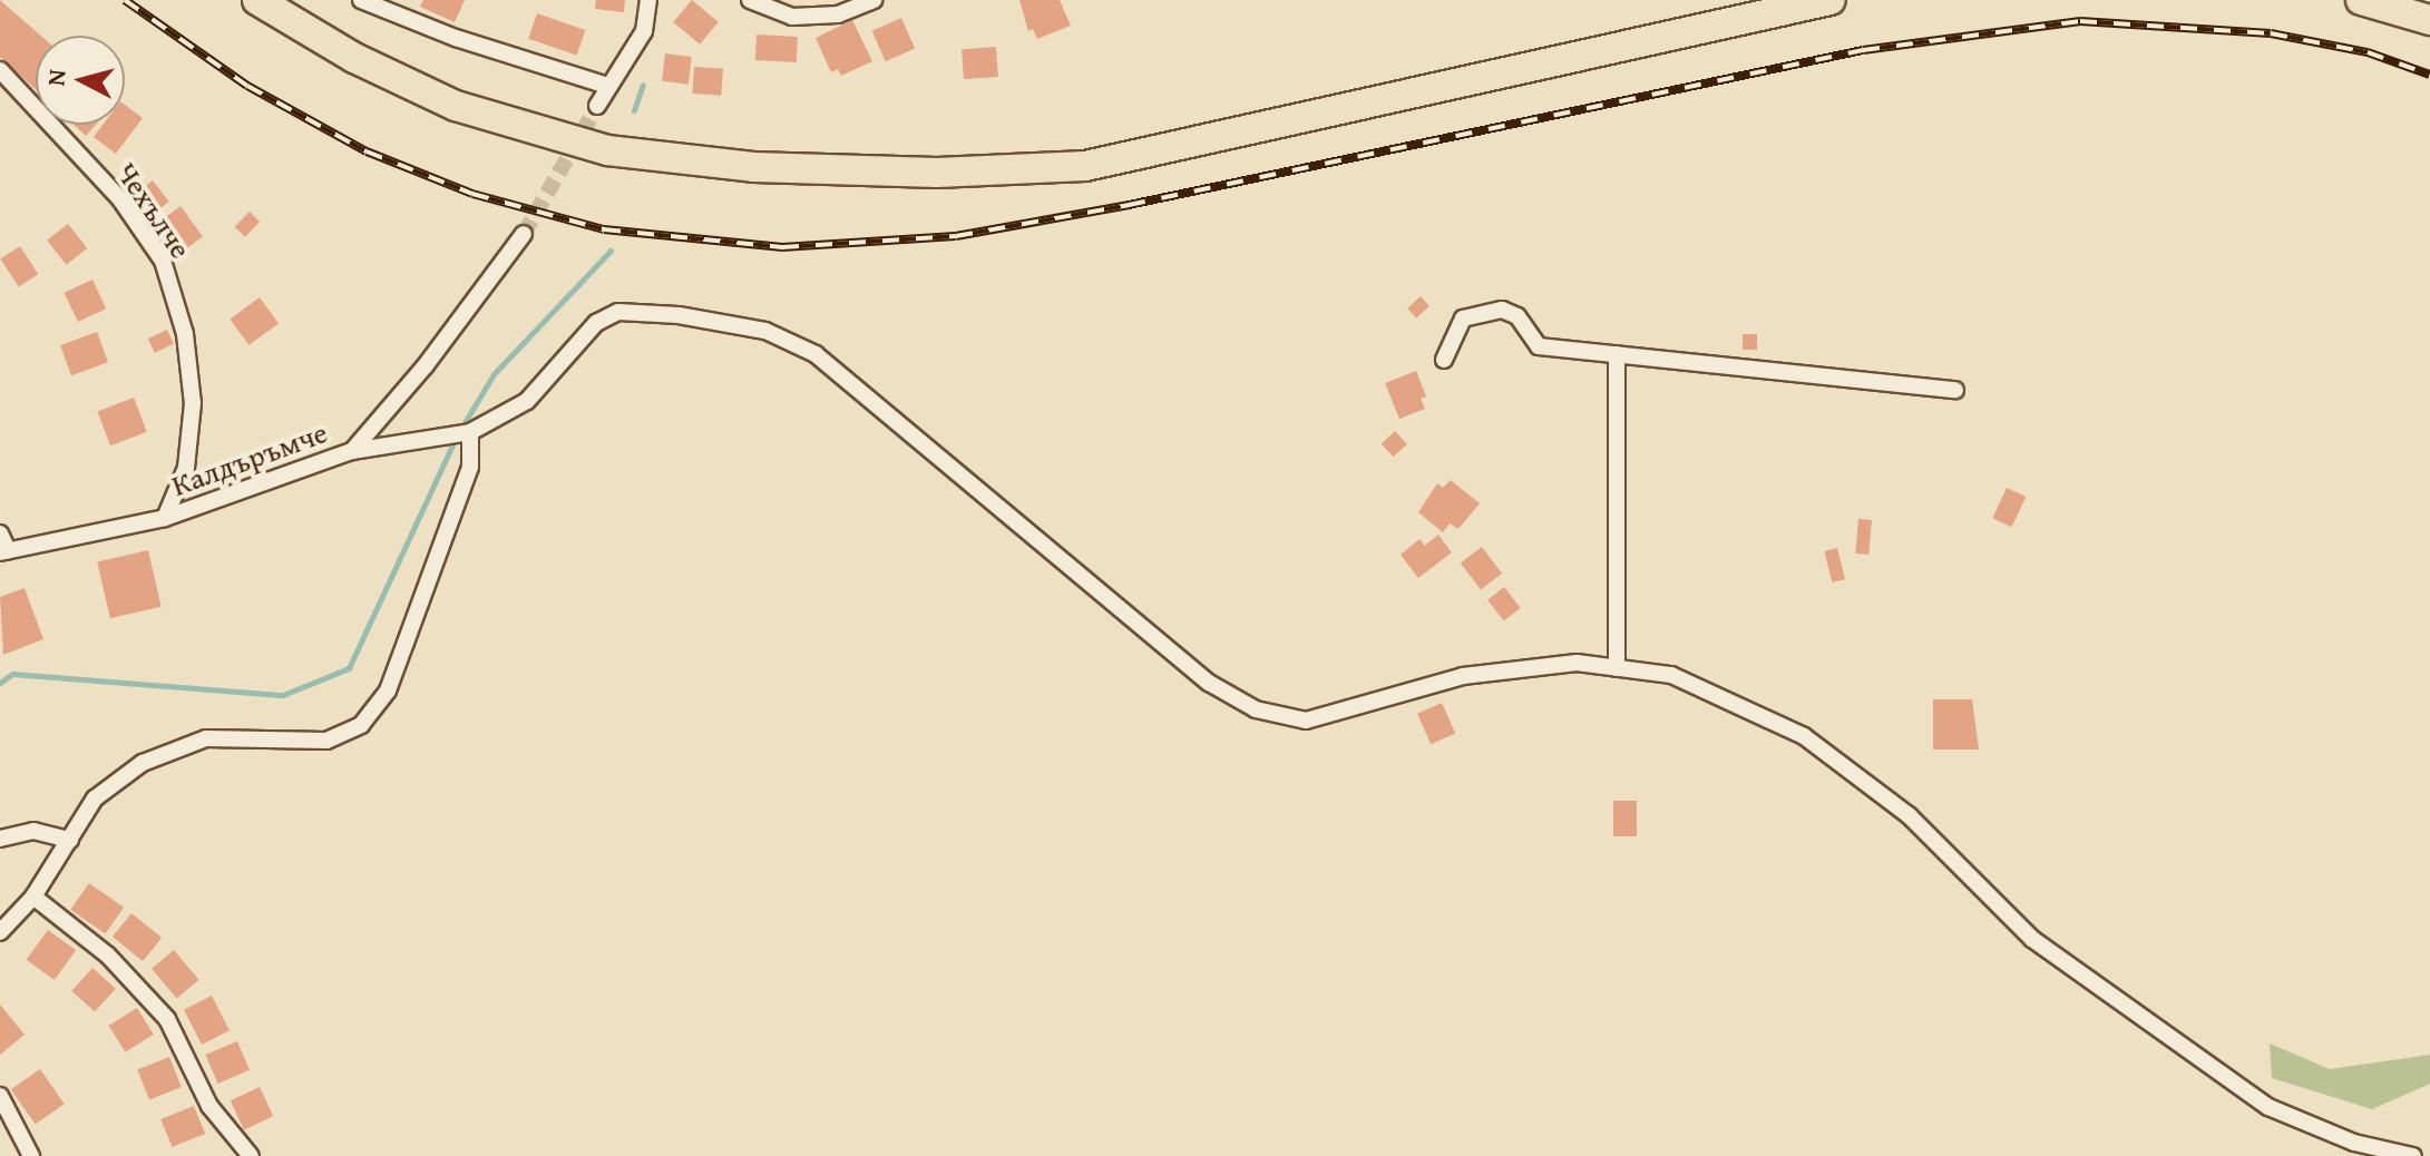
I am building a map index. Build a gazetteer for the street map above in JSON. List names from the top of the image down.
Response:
{
  "streets": {
    "street": ["Чехълче", "Калдъръмче"]
  },
  "crossings": [
    ["Чехълче", "Калдъръмче"]
  ],
  "north": "left"
}
